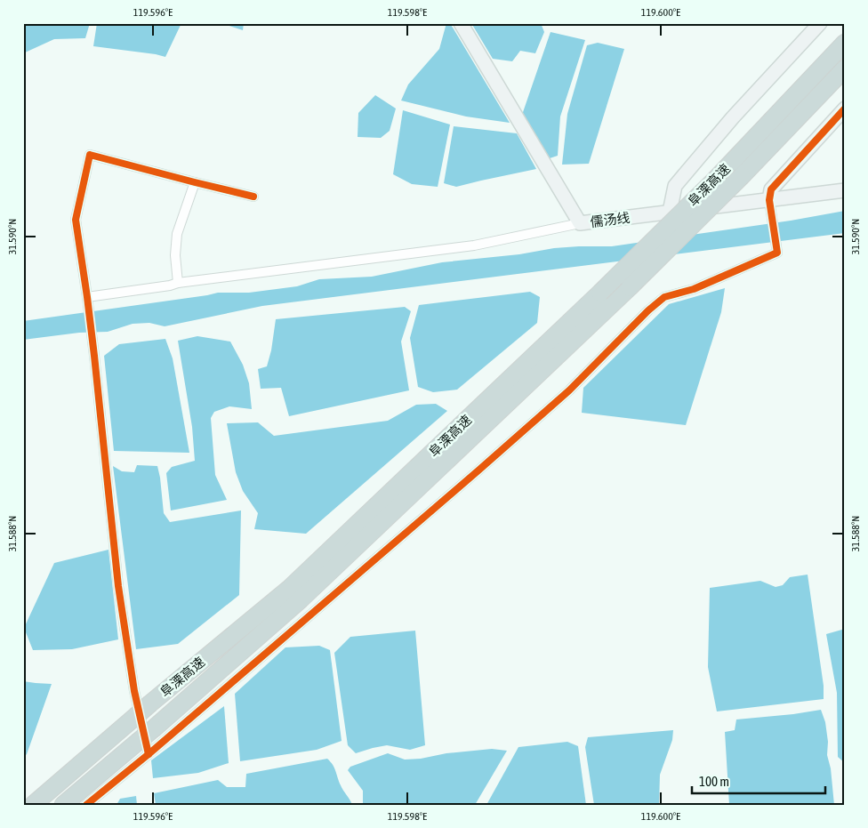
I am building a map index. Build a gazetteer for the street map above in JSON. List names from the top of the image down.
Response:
{
  "streets": {
    "highway": ["阜溧高速"],
    "street": ["儒汤线"]
  },
  "scale_bar": "100 m",
  "coordinates": [
    "119.596°E",
    "119.598°E",
    "119.600°E",
    "31.590°N",
    "31.588°N"
  ]
}
